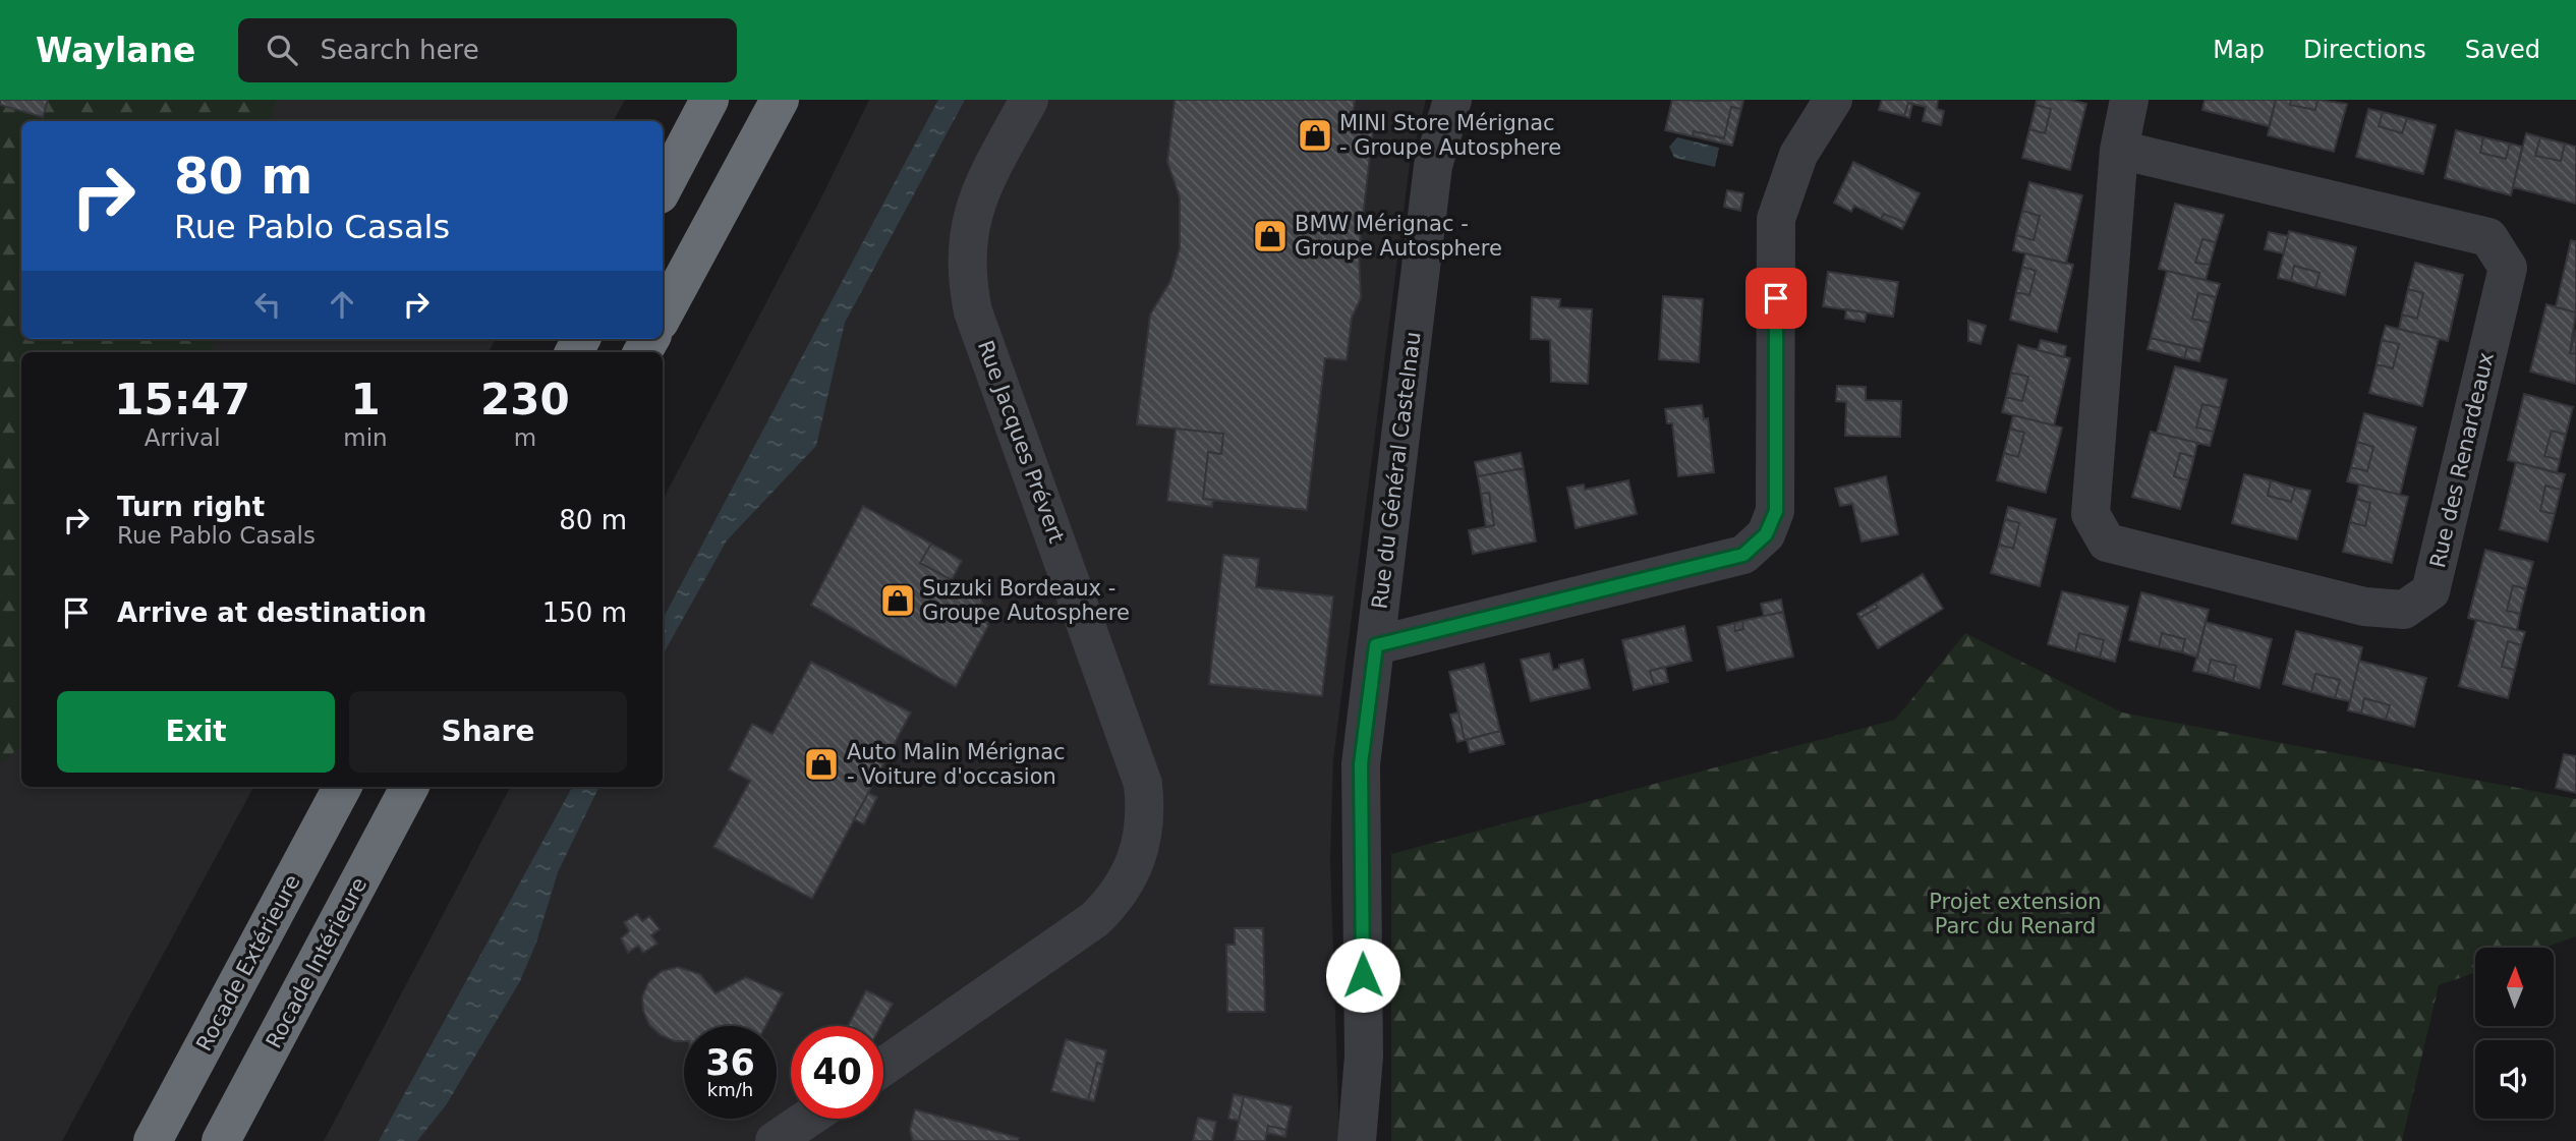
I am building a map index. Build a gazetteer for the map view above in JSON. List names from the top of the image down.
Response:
{
  "streets": {
    "highway": ["Rocade Extérieure", "Rocade Intérieure"],
    "street": ["Rue Jacques Prévert", "Rue des Renardeaux", "Rue du Général Castelnau"]
  },
  "parks": ["Projet extension Parc du Renard"],
  "places": {
    "shop": [
      "MINI Store Mérignac - Groupe Autosphere",
      "BMW Mérignac - Groupe Autosphere",
      "Suzuki Bordeaux - Groupe Autosphere",
      "Auto Malin Mérignac - Voiture d'occasion"
    ]
  },
  "north": "top",
  "page": {
    "header": "Waylane",
    "search": "Search here",
    "nav": ["Map", "Directions", "Saved"],
    "turn": ["80 m", "Rue Pablo Casals"],
    "eta": [
      "15:47",
      "Arrival",
      "1",
      "min",
      "230",
      "m"
    ],
    "list": [
      {
        "name": "Turn right",
        "note": "Rue Pablo Casals",
        "value": "80 m"
      },
      {
        "name": "Arrive at destination",
        "value": "150 m"
      }
    ],
    "buttons": ["Exit", "Share"],
    "speed": "36 km/h",
    "limit": "40"
  }
}
